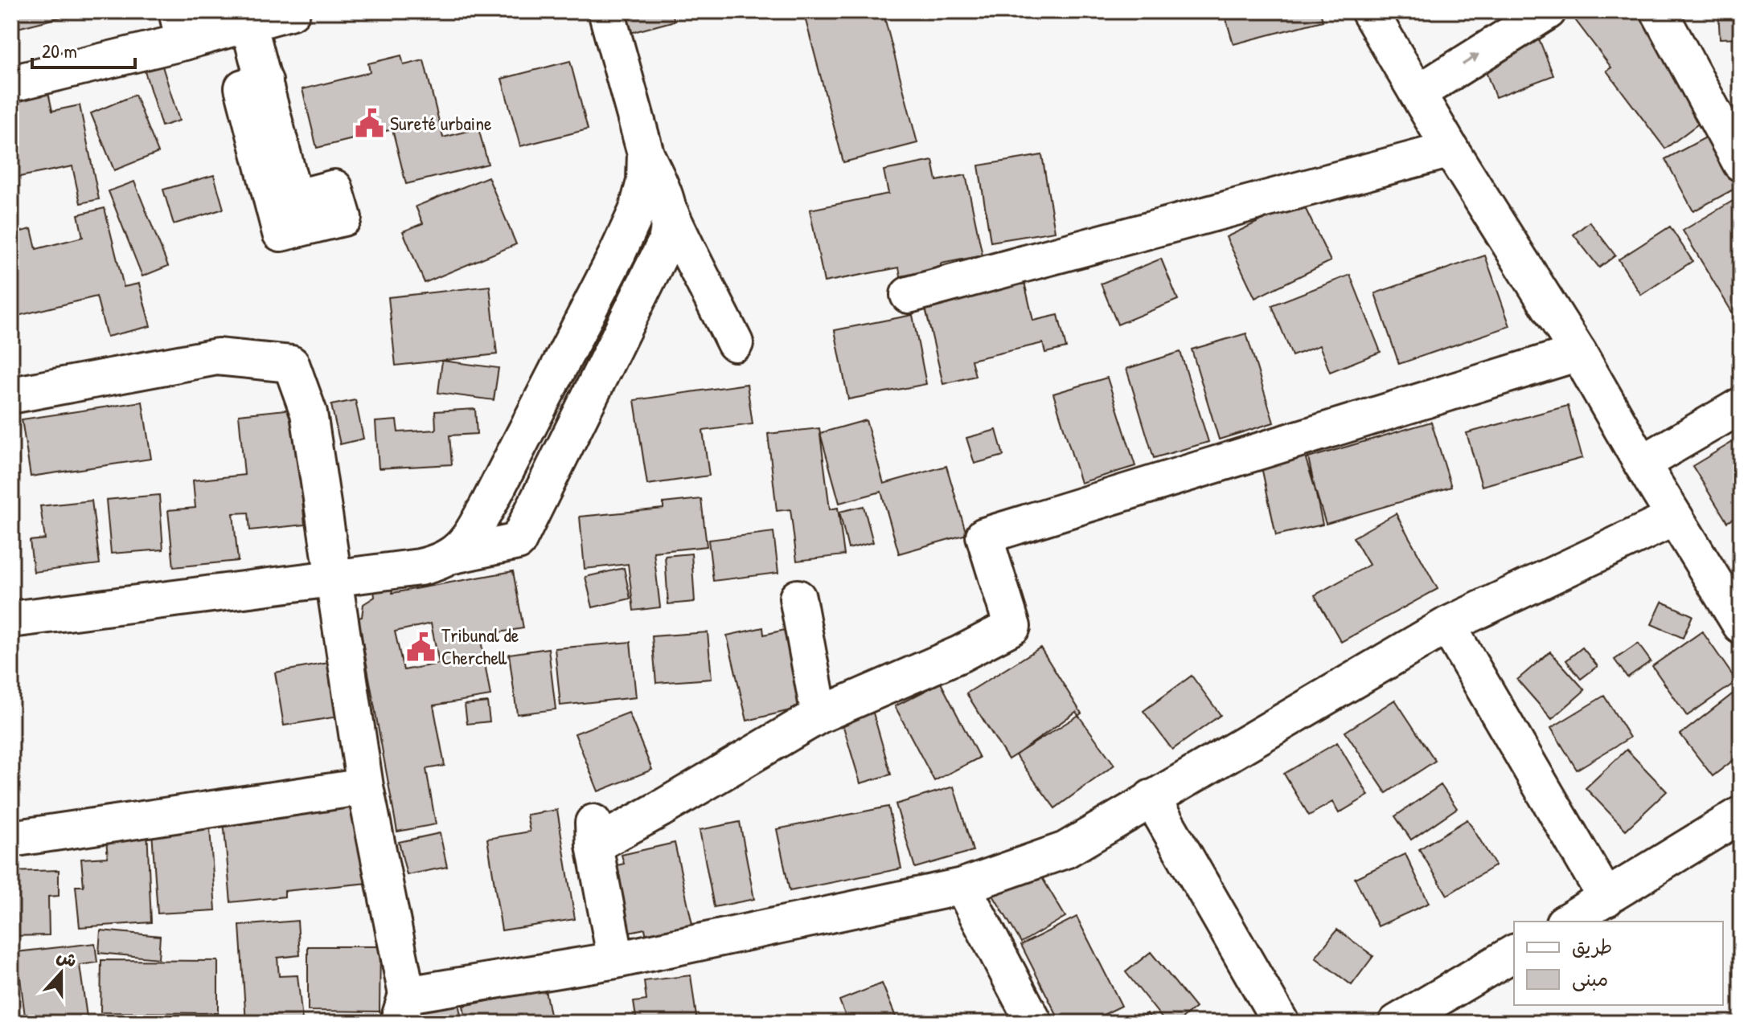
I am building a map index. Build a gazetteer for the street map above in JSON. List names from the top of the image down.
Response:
{
  "places": {
    "public building": ["Sureté urbaine", "Tribunal de Cherchell"]
  },
  "legend": ["طريق", "مبنى"],
  "scale_bar": "20 m",
  "north": "top"
}
